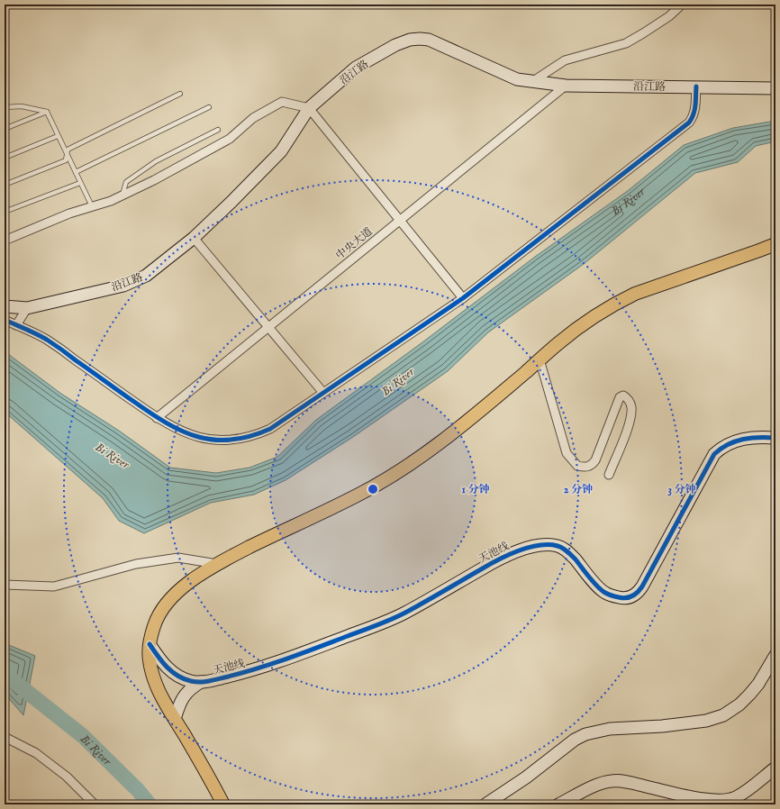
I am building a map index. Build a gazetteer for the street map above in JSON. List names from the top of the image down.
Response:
{
  "streets": {
    "street": ["沿江路", "中央大道", "天池线"]
  },
  "crossings": [
    ["沿江路", "中央大道"]
  ],
  "water": ["Bi River"],
  "rings": ["1 分钟", "2 分钟", "3 分钟"]
}
